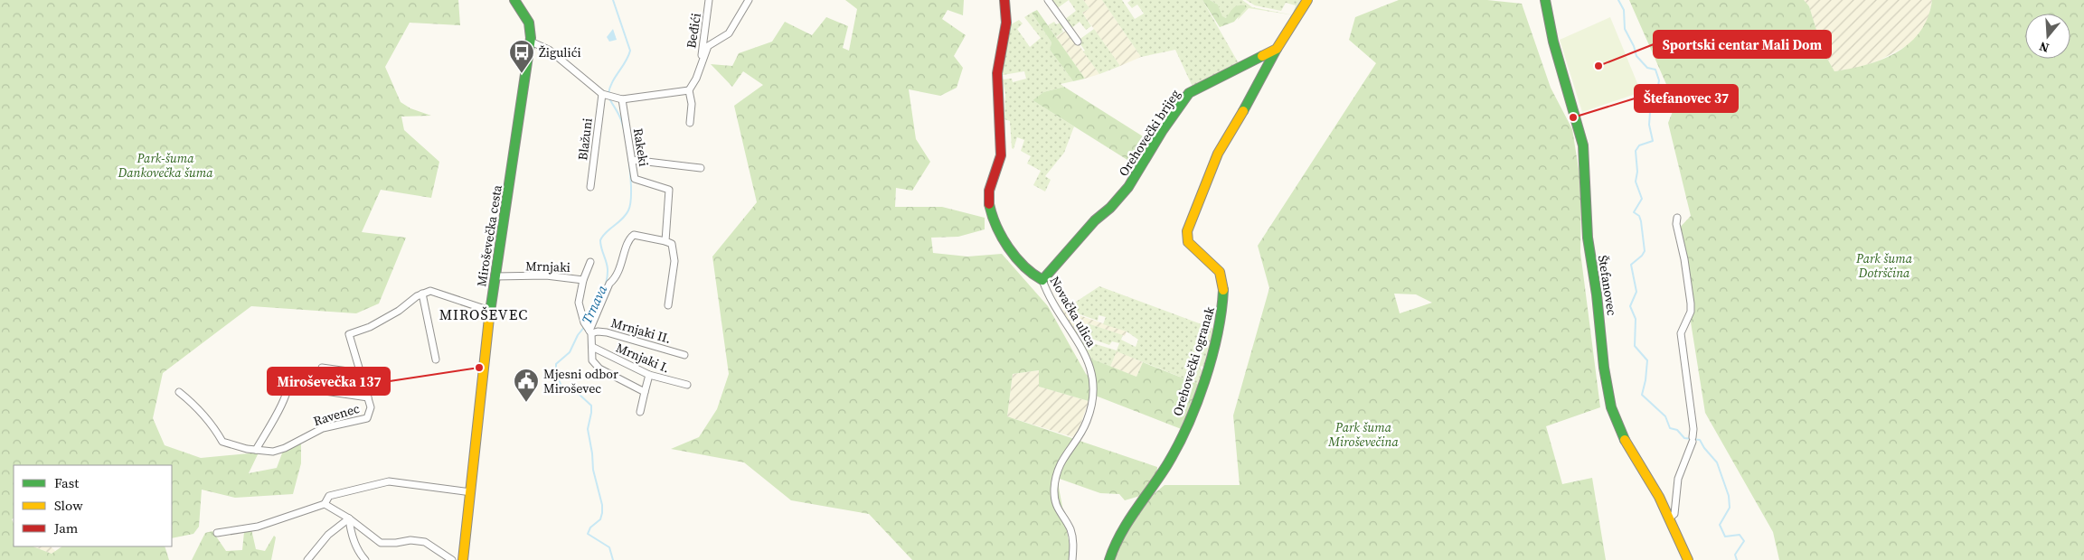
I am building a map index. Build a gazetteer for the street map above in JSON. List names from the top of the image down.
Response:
{
  "streets": {
    "street": [
      "Beđići",
      "Orehovečki brijeg",
      "Blažuni",
      "Rakeki",
      "Miroševečka cesta",
      "Mrnjaki",
      "Štefanovec",
      "Novačka ulica",
      "Mrnjaki II.",
      "Mrnjaki I.",
      "Orehovečki ogranak",
      "Ravenec"
    ]
  },
  "crossings": [
    ["Orehovečki brijeg", "Novačka ulica"],
    ["Orehovečki brijeg", "Orehovečki ogranak"],
    ["Miroševečka cesta", "Mrnjaki"],
    ["Mrnjaki", "Mrnjaki II."],
    ["Mrnjaki", "Mrnjaki I."]
  ],
  "districts": ["MIROŠEVEC"],
  "water": ["Trnava"],
  "parks": ["Park-šuma Dankovečka šuma", "Park šuma Dotrščina", "Park šuma Miroševečina"],
  "places": {
    "other": ["Sportski centar Mali Dom", "Štefanovec 37", "Miroševečka 137"],
    "bus stop": ["Žigulići"],
    "public building": ["Mjesni odbor Miroševec"]
  },
  "legend": ["Fast", "Slow", "Jam"],
  "north": "bottom"
}
